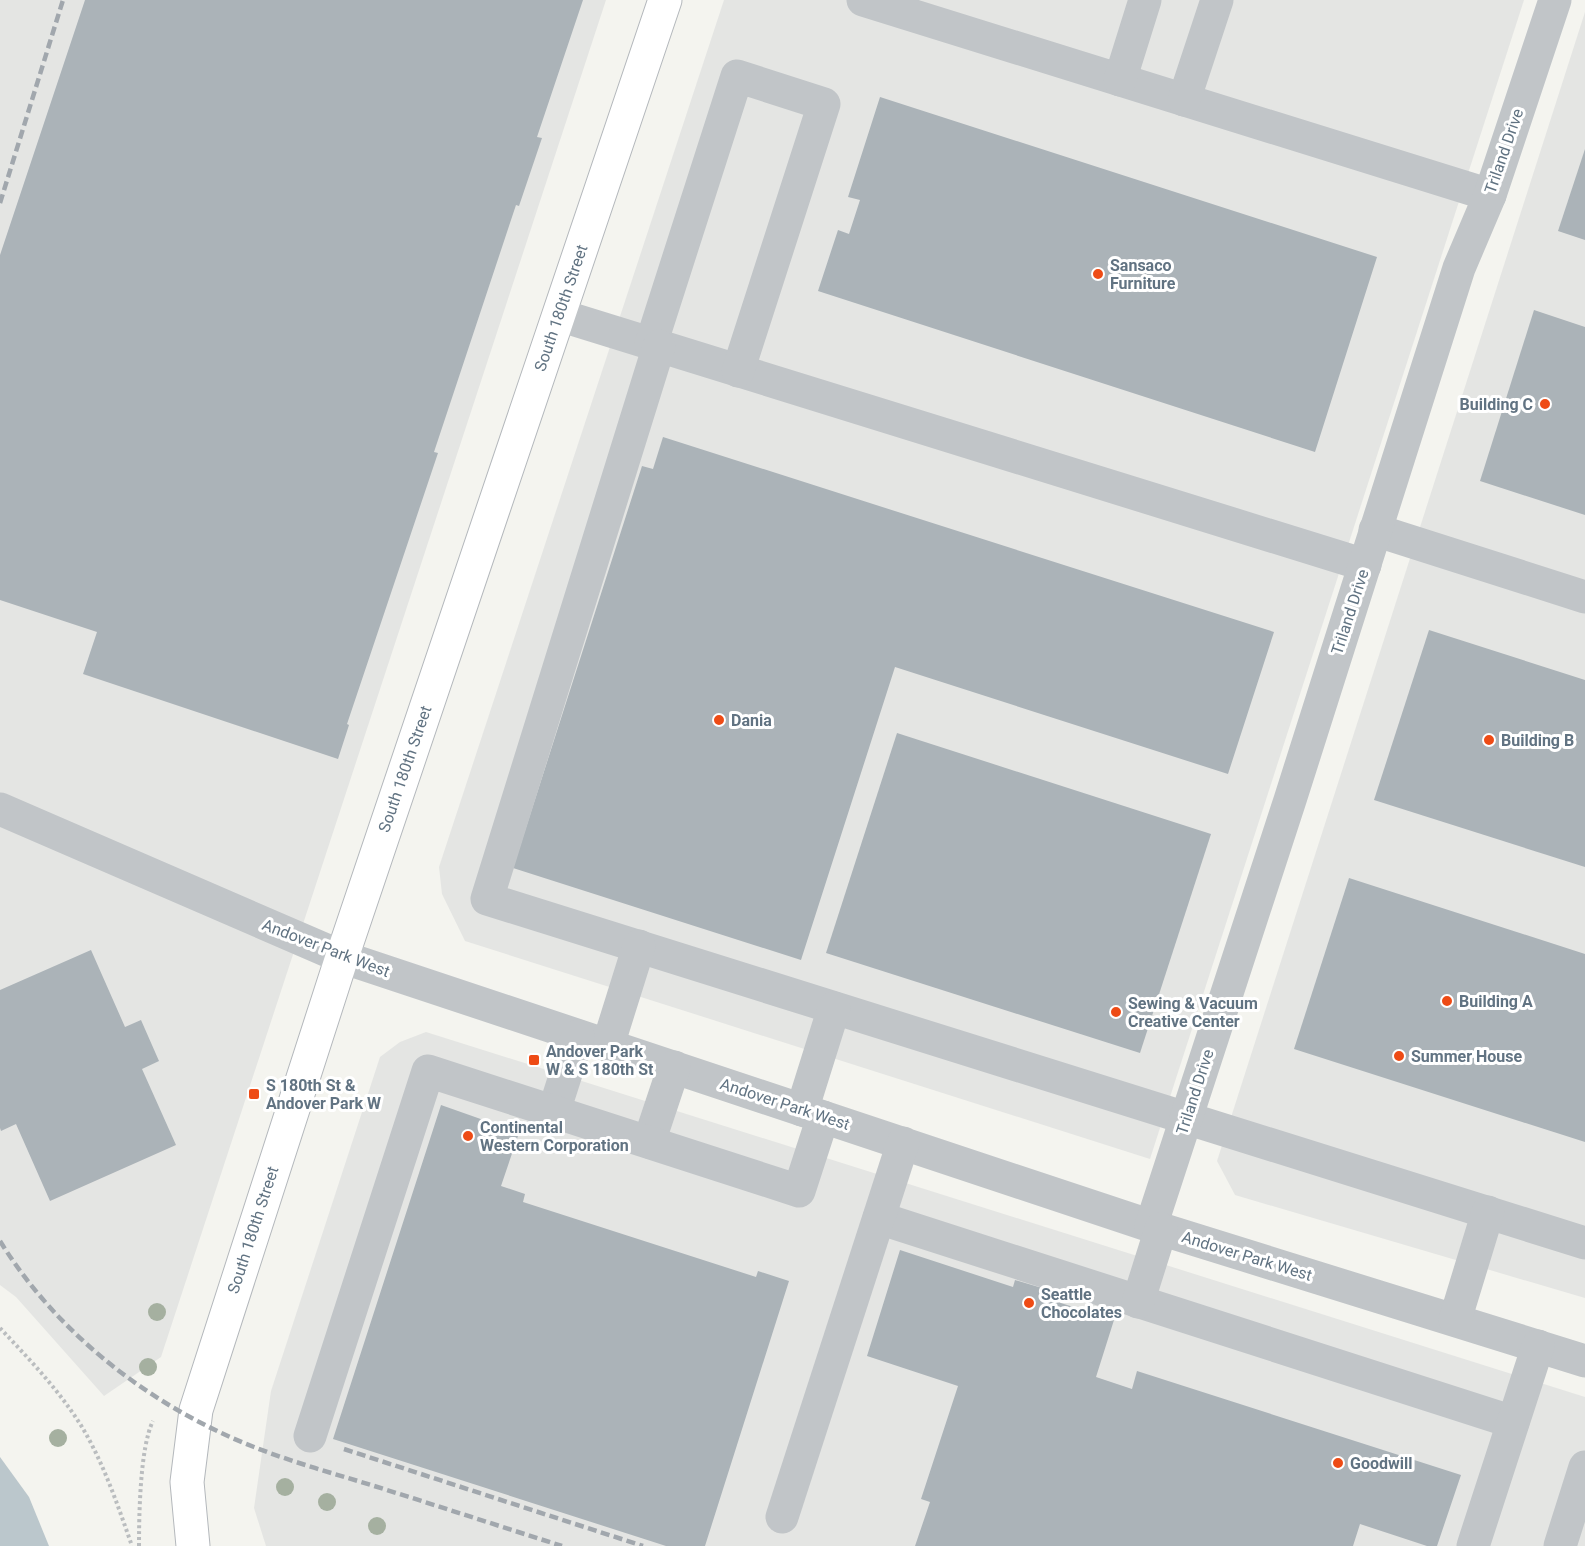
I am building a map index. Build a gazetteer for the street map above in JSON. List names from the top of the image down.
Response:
{
  "streets": {
    "main road": ["South 180th Street"],
    "street": ["Triland Drive", "Andover Park West"]
  },
  "crossings": [
    ["Triland Drive", "Andover Park West"],
    ["South 180th Street", "Andover Park West"]
  ],
  "places": {
    "other": [
      "Sansaco Furniture",
      "Building C",
      "Dania",
      "Building B",
      "Building A",
      "Sewing & Vacuum Creative Center",
      "Summer House",
      "Continental Western Corporation",
      "Seattle Chocolates",
      "Goodwill"
    ],
    "transit": ["Andover Park W & S 180th St", "S 180th St & Andover Park W"]
  }
}
